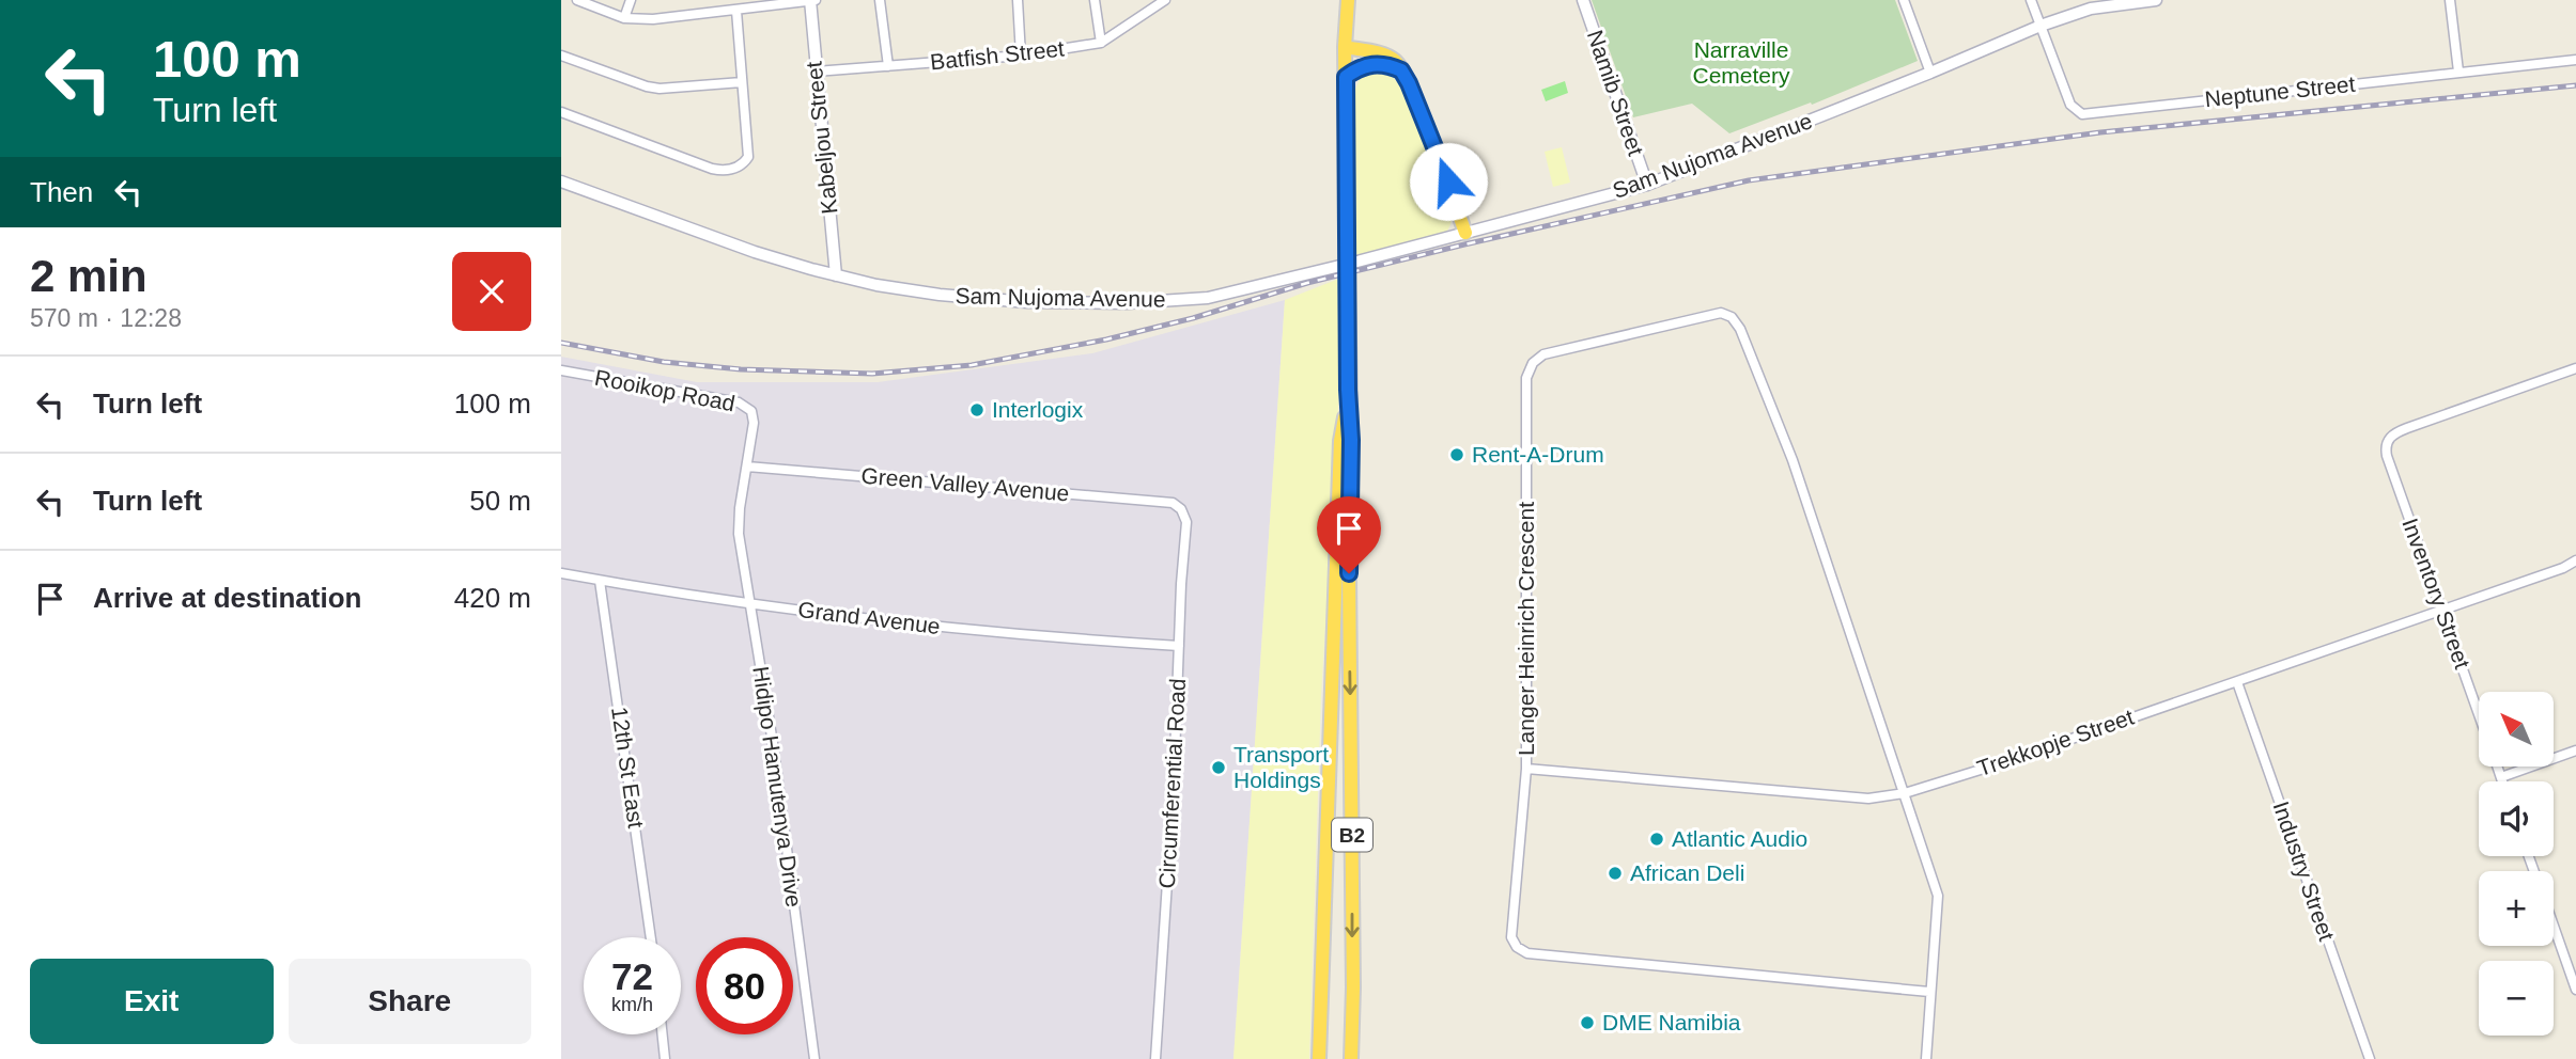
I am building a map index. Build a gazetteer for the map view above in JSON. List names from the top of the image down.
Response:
{
  "streets": {
    "highway": ["B2"],
    "street": [
      "Batfish Street",
      "Neptune Street",
      "Namib Street",
      "Kabeljou Street",
      "Sam Nujoma Avenue",
      "Rooikop Road",
      "Green Valley Avenue",
      "Inventory Street",
      "Grand Avenue",
      "Langer Heinrich Crescent",
      "Trekkopje Street",
      "12th St East",
      "Circumferential Road",
      "Hidipo Hamutenya Drive",
      "Industry Street"
    ]
  },
  "crossings": [
    ["Batfish Street", "Kabeljou Street"],
    ["Neptune Street", "Sam Nujoma Avenue"],
    ["Namib Street", "Sam Nujoma Avenue"],
    ["Kabeljou Street", "Sam Nujoma Avenue"],
    ["Rooikop Road", "Green Valley Avenue"],
    ["Rooikop Road", "Grand Avenue"],
    ["Rooikop Road", "Hidipo Hamutenya Drive"],
    ["Green Valley Avenue", "Circumferential Road"],
    ["Inventory Street", "Trekkopje Street"],
    ["Grand Avenue", "12th St East"],
    ["Grand Avenue", "Circumferential Road"],
    ["Grand Avenue", "Hidipo Hamutenya Drive"],
    ["Langer Heinrich Crescent", "Trekkopje Street"],
    ["Trekkopje Street", "Industry Street"]
  ],
  "parks": ["Narraville Cemetery"],
  "places": [
    "Interlogix",
    "Rent-A-Drum",
    "Transport Holdings",
    "Atlantic Audio",
    "African Deli",
    "DME Namibia"
  ],
  "north": "top left",
  "page": {
    "turn": ["100 m", "Turn left"],
    "then": "Then",
    "heading": ["2 min", "570 m · 12:28"],
    "list": [
      {
        "name": "Turn left",
        "value": "100 m"
      },
      {
        "name": "Turn left",
        "value": "50 m"
      },
      {
        "name": "Arrive at destination",
        "value": "420 m"
      }
    ],
    "map_buttons": ["+", "−"],
    "speed": "72 km/h",
    "limit": "80",
    "buttons": ["Exit", "Share"]
  }
}
